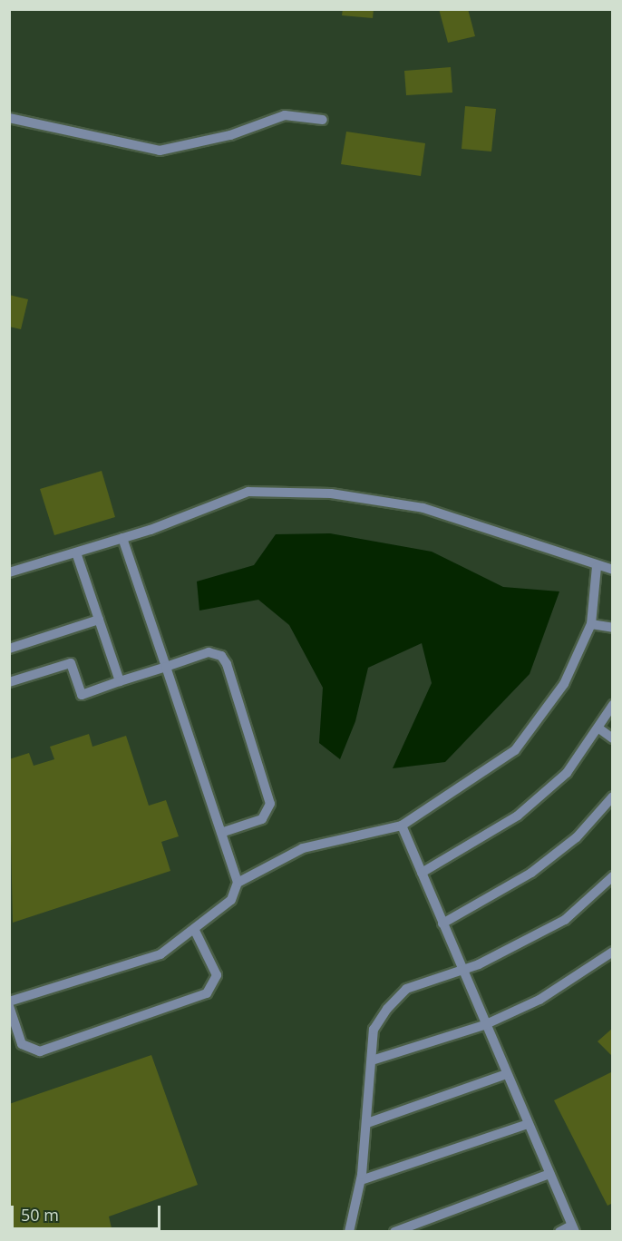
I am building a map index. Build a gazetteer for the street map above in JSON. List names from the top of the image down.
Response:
{
  "scale_bar": "50 m"
}
